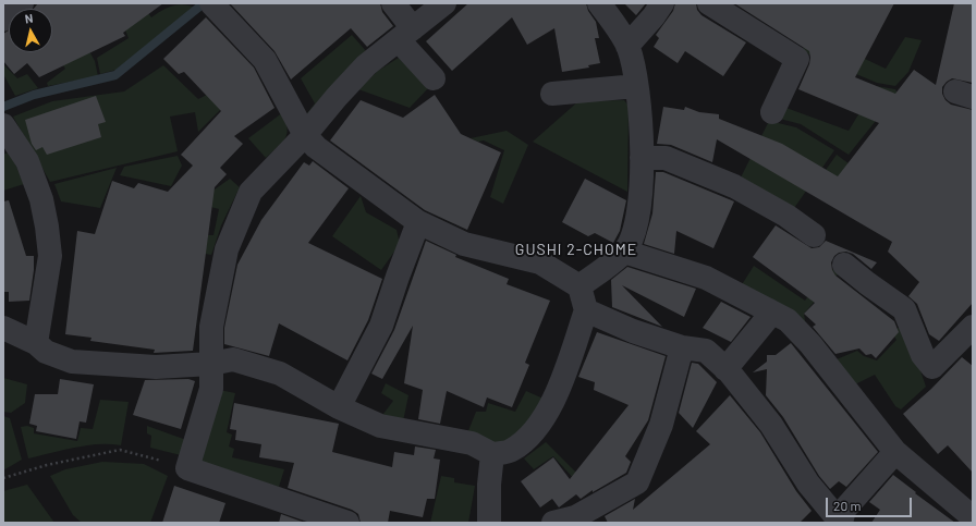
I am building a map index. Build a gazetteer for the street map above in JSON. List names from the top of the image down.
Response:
{
  "districts": ["GUSHI 2-CHOME"],
  "scale_bar": "20 m",
  "north": "top"
}
